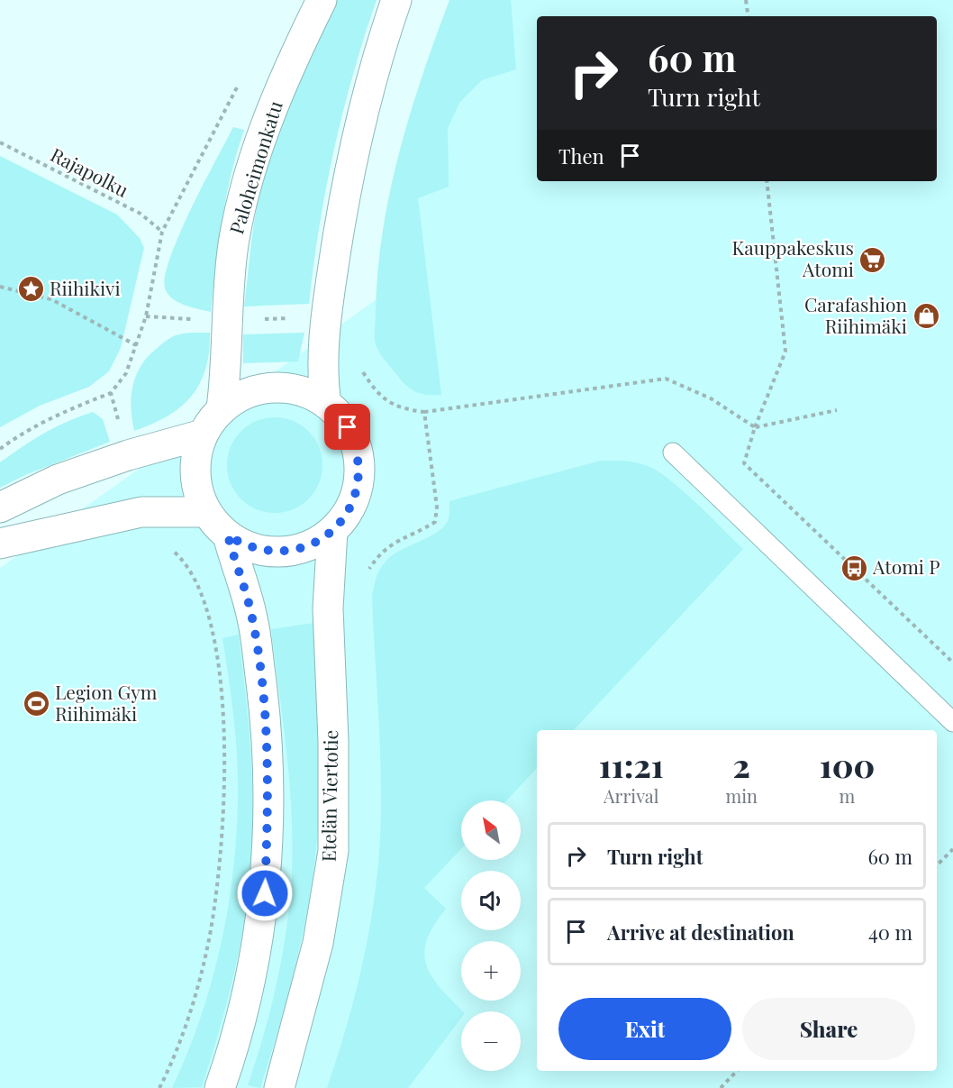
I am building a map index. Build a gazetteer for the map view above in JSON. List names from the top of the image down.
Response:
{
  "streets": {
    "street": ["Paloheimonkatu", "Etelän Viertotie"],
    "path": ["Rajapolku"]
  },
  "crossings": [
    ["Paloheimonkatu", "Etelän Viertotie"]
  ],
  "places": {
    "supermarket": ["Kauppakeskus Atomi"],
    "place": ["Riihikivi"],
    "shop": ["Carafashion Riihimäki"],
    "bus stop": ["Atomi P"],
    "sports": ["Legion Gym Riihimäki"]
  },
  "north": "top left",
  "page": {
    "turn": ["60 m", "Turn right"],
    "then": "Then",
    "eta": [
      "11:21",
      "Arrival",
      "2",
      "min",
      "100",
      "m"
    ],
    "map_buttons": ["+", "−"],
    "list": [
      {
        "name": "Turn right",
        "value": "60 m"
      },
      {
        "name": "Arrive at destination",
        "value": "40 m"
      }
    ],
    "buttons": ["Exit", "Share"]
  }
}
